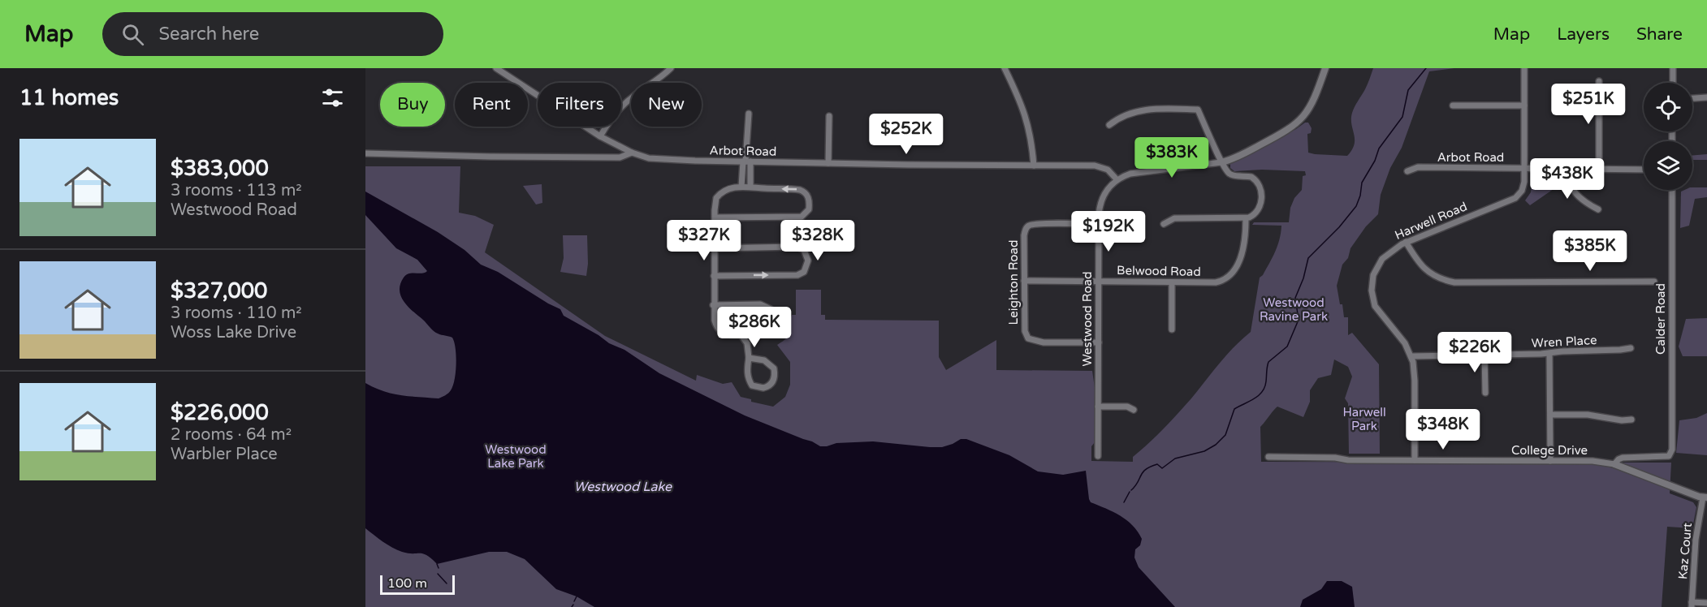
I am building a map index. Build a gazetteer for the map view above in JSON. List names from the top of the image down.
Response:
{
  "streets": {
    "street": [
      "Arbot Road",
      "Harwell Road",
      "Belwood Road",
      "Leighton Road",
      "Westwood Road",
      "Calder Road",
      "Wren Place",
      "College Drive",
      "Kaz Court"
    ]
  },
  "crossings": [
    ["Arbot Road", "Harwell Road"],
    ["Arbot Road", "Westwood Road"],
    ["Harwell Road", "Wren Place"],
    ["Harwell Road", "College Drive"],
    ["Belwood Road", "Leighton Road"],
    ["Belwood Road", "Westwood Road"],
    ["Leighton Road", "Westwood Road"],
    ["Calder Road", "College Drive"],
    ["College Drive", "Kaz Court"]
  ],
  "water": ["Westwood Lake"],
  "parks": ["Westwood Ravine Park", "Harwell Park", "Westwood Lake Park"],
  "scale_bar": "100 m",
  "page": {
    "header": "Map",
    "search": "Search here",
    "nav": ["Map", "Layers", "Share"],
    "heading": "11 homes",
    "chip": [
      "Buy",
      "Rent",
      "Filters",
      "New"
    ],
    "price": [
      "$251K",
      "$252K",
      "$383K",
      "$438K",
      "$192K",
      "$327K",
      "$328K",
      "$385K",
      "$286K",
      "$226K",
      "$348K"
    ],
    "list": [
      {
        "name": "$383,000",
        "note": "3 rooms · 113 m² · Westwood Road"
      },
      {
        "name": "$327,000",
        "note": "3 rooms · 110 m² · Woss Lake Drive"
      },
      {
        "name": "$226,000",
        "note": "2 rooms · 64 m² · Warbler Place"
      }
    ],
    "scale": "100 m"
  }
}
